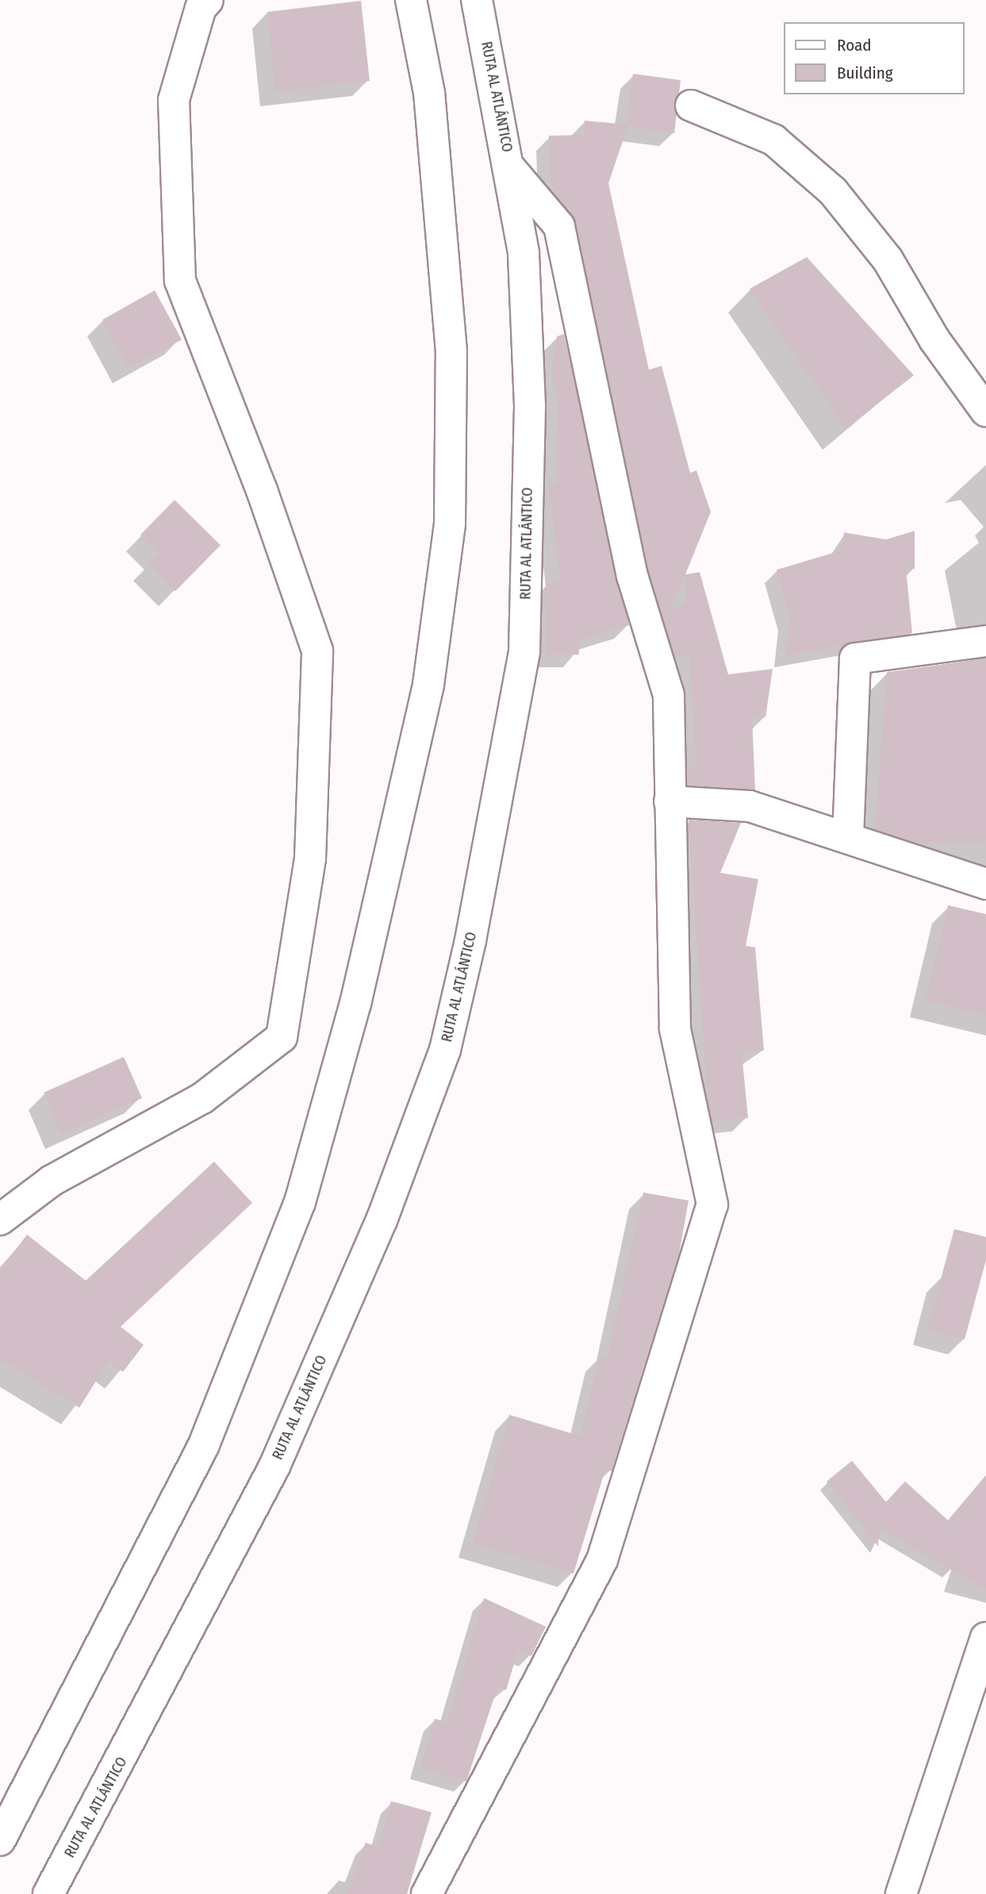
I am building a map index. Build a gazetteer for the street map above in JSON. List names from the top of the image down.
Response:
{
  "streets": {
    "main road": ["RUTA AL ATLÁNTICO"]
  },
  "legend": ["Road", "Building"]
}
